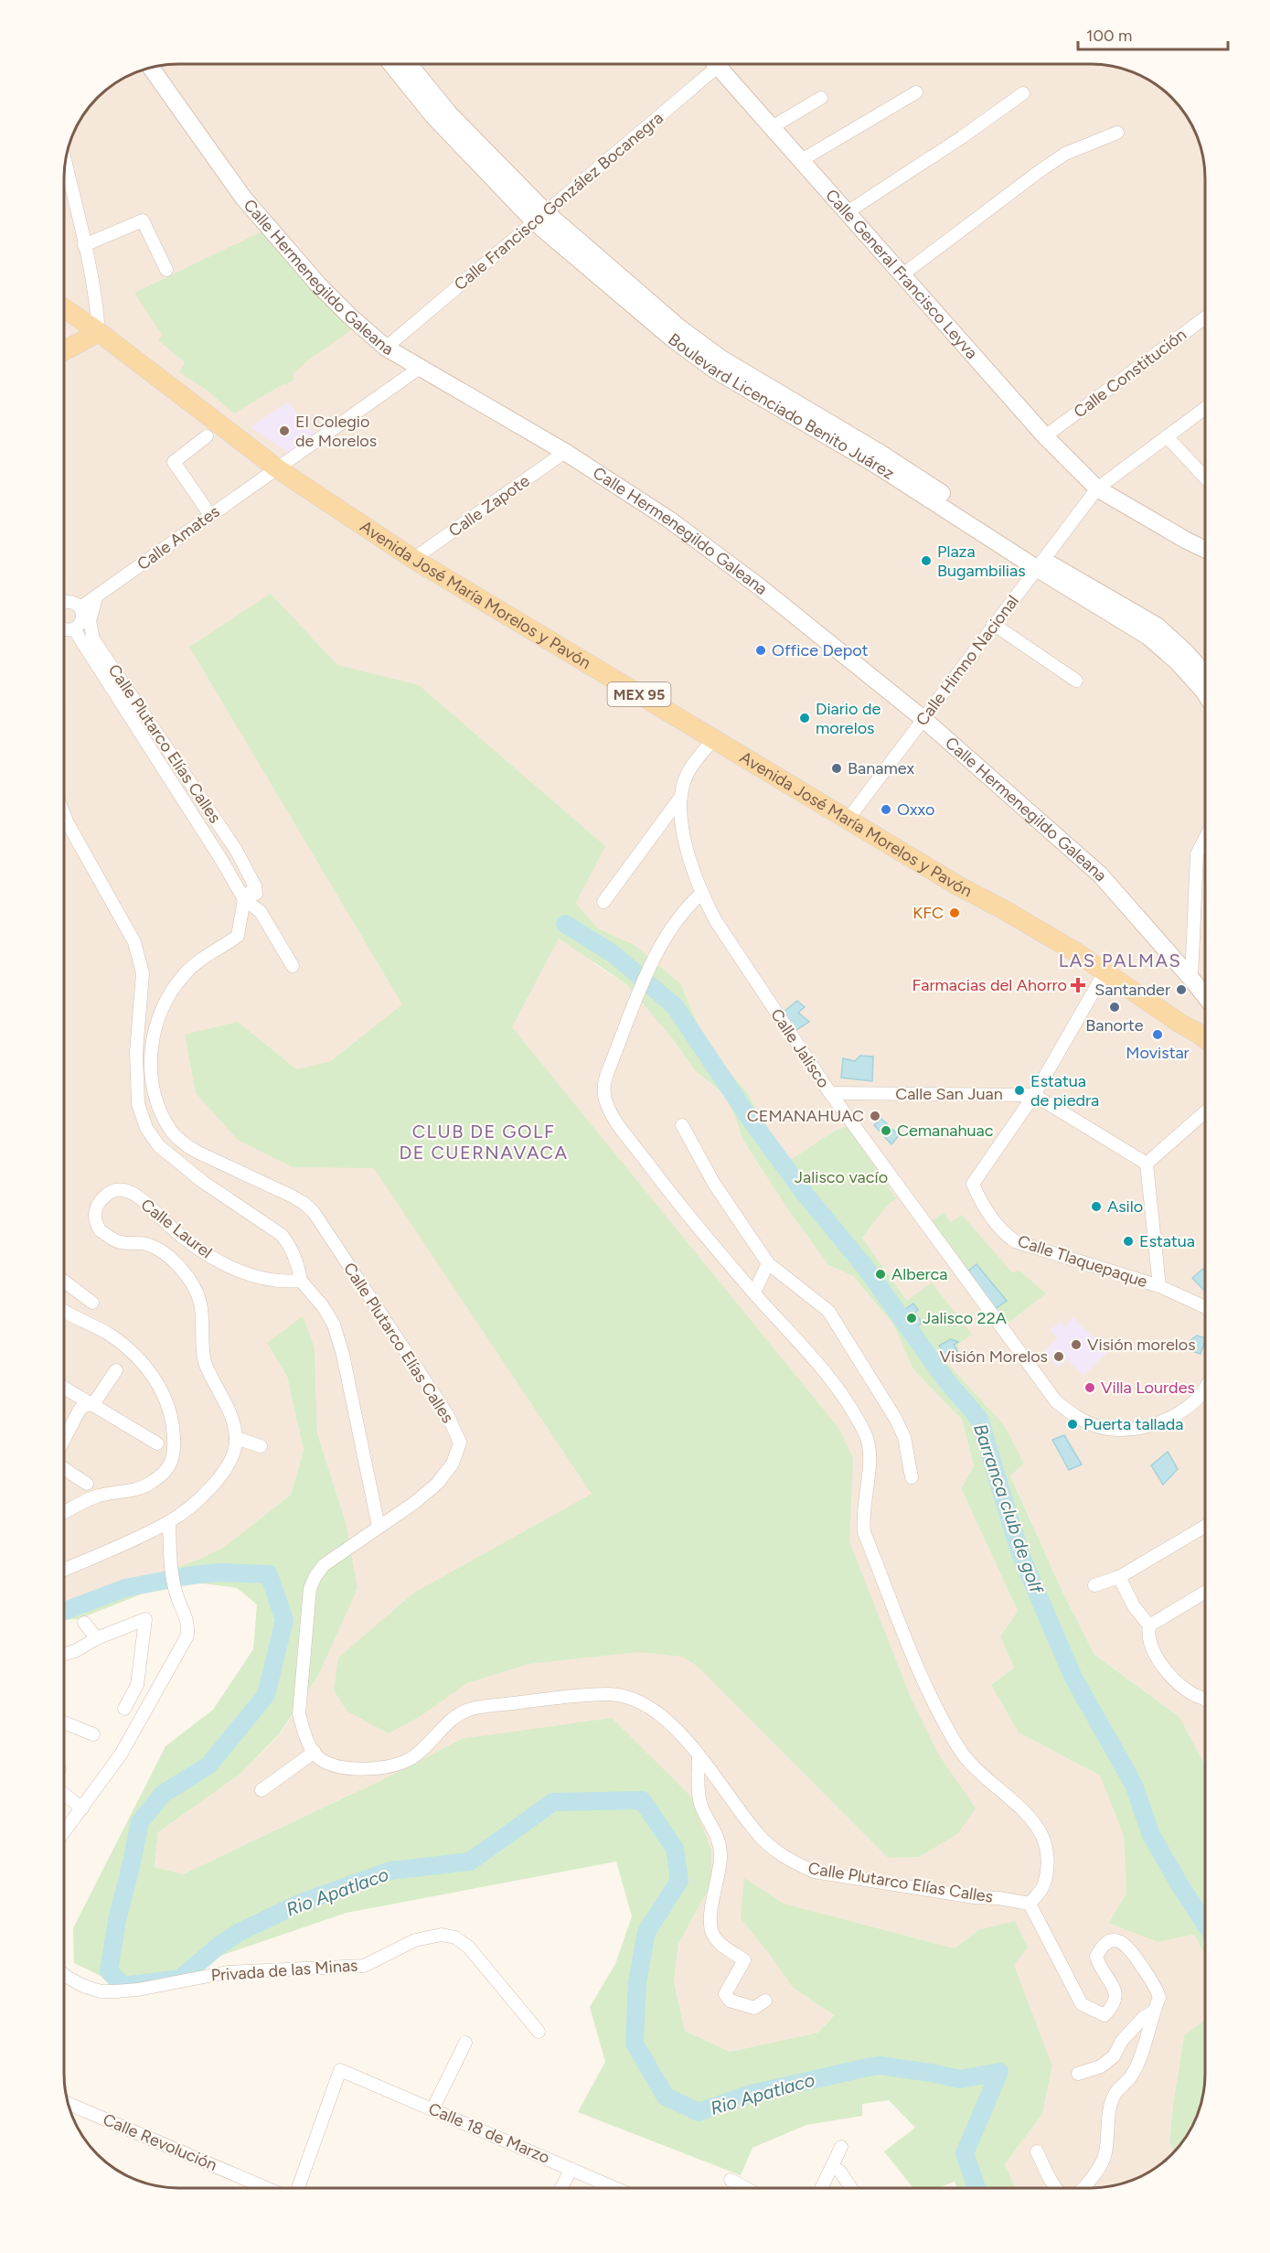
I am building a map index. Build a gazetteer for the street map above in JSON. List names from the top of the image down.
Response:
{
  "streets": {
    "main road": ["Avenida José María Morelos y Pavón", "MEX 95"],
    "street": [
      "Calle Francisco González Bocanegra",
      "Calle General Francisco Leyva",
      "Calle Hermenegildo Galeana",
      "Calle Constitución",
      "Boulevard Licenciado Benito Juárez",
      "Calle Zapote",
      "Calle Amates",
      "Calle Himno Nacional",
      "Calle Plutarco Elías Calles",
      "Calle Jalisco",
      "Calle San Juan",
      "Calle Laurel",
      "Calle Tlaquepaque",
      "Privada de las Minas",
      "Calle 18 de Marzo",
      "Calle Revolución"
    ]
  },
  "crossings": [
    ["Calle Francisco González Bocanegra", "Calle Hermenegildo Galeana"],
    ["Calle Francisco González Bocanegra", "Boulevard Licenciado Benito Juárez"],
    ["Calle General Francisco Leyva", "Calle Constitución"],
    ["Calle General Francisco Leyva", "Calle Himno Nacional"],
    ["Calle Hermenegildo Galeana", "Calle Zapote"],
    ["Calle Hermenegildo Galeana", "Calle Amates"],
    ["Calle Hermenegildo Galeana", "Calle Himno Nacional"],
    ["Boulevard Licenciado Benito Juárez", "Calle Himno Nacional"],
    ["Calle Zapote", "Avenida José María Morelos y Pavón"],
    ["Calle Amates", "Avenida José María Morelos y Pavón"],
    ["Calle Amates", "Calle Plutarco Elías Calles"],
    ["Avenida José María Morelos y Pavón", "Calle Himno Nacional"],
    ["Avenida José María Morelos y Pavón", "MEX 95"],
    ["Avenida José María Morelos y Pavón", "Calle Jalisco"],
    ["Calle Jalisco", "Calle San Juan"],
    ["Calle San Juan", "Calle Tlaquepaque"]
  ],
  "districts": ["LAS PALMAS", "CLUB DE GOLF DE CUERNAVACA"],
  "water": ["Barranca club de golf", "Rio Apatlaco"],
  "parks": ["Jalisco vacío"],
  "places": {
    "other": [
      "El Colegio de Morelos",
      "Plaza Bugambilias",
      "Office Depot",
      "Diario de morelos",
      "Banamex",
      "Oxxo",
      "KFC",
      "Santander",
      "Banorte",
      "Movistar",
      "Estatua de piedra",
      "CEMANAHUAC",
      "Cemanahuac",
      "Asilo",
      "Estatua",
      "Alberca",
      "Jalisco 22A",
      "Visión morelos",
      "Visión Morelos",
      "Villa Lourdes",
      "Puerta tallada"
    ],
    "health": ["Farmacias del Ahorro"]
  },
  "scale_bar": "100 m"
}
